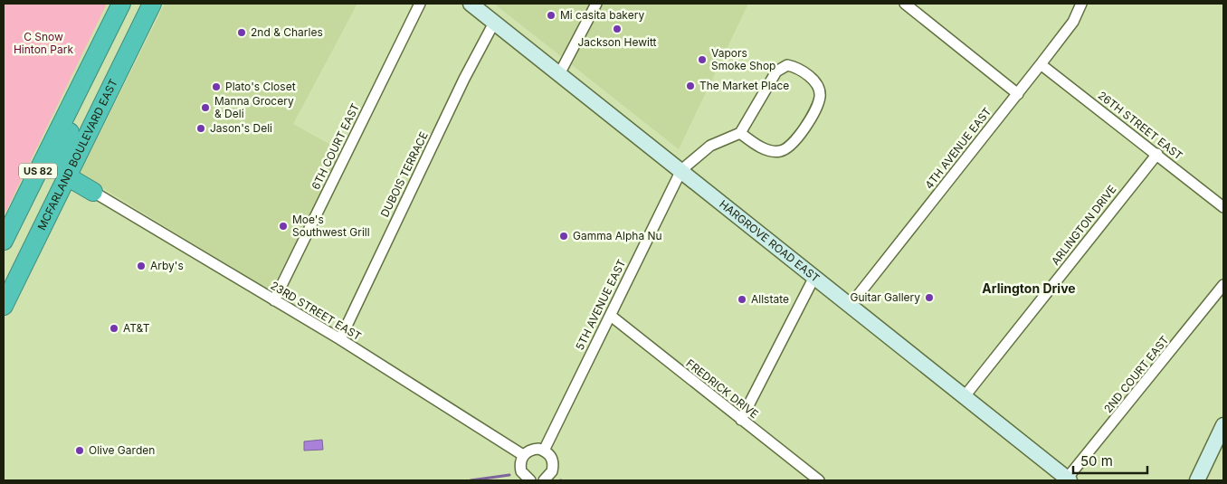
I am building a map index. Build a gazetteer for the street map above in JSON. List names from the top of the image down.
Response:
{
  "streets": {
    "highway": ["MCFARLAND BOULEVARD EAST", "US 82"],
    "main road": ["HARGROVE ROAD EAST"],
    "street": [
      "26TH STREET EAST",
      "6TH COURT EAST",
      "4TH AVENUE EAST",
      "DUBOIS TERRACE",
      "ARLINGTON DRIVE",
      "5TH AVENUE EAST",
      "23RD STREET EAST",
      "2ND COURT EAST",
      "FREDRICK DRIVE"
    ]
  },
  "crossings": [
    ["26TH STREET EAST", "4TH AVENUE EAST"],
    ["26TH STREET EAST", "ARLINGTON DRIVE"],
    ["6TH COURT EAST", "23RD STREET EAST"],
    ["4TH AVENUE EAST", "HARGROVE ROAD EAST"],
    ["DUBOIS TERRACE", "HARGROVE ROAD EAST"],
    ["DUBOIS TERRACE", "23RD STREET EAST"],
    ["ARLINGTON DRIVE", "HARGROVE ROAD EAST"],
    ["HARGROVE ROAD EAST", "5TH AVENUE EAST"],
    ["HARGROVE ROAD EAST", "2ND COURT EAST"],
    ["5TH AVENUE EAST", "FREDRICK DRIVE"]
  ],
  "districts": ["Arlington Drive"],
  "parks": ["C Snow Hinton Park"],
  "places": [
    "Mi casita bakery",
    "Jackson Hewitt",
    "2nd & Charles",
    "Vapors Smoke Shop",
    "The Market Place",
    "Plato's Closet",
    "Manna Grocery & Deli",
    "Jason's Deli",
    "Moe's Southwest Grill",
    "Gamma Alpha Nu",
    "Arby's",
    "Guitar Gallery",
    "Allstate",
    "AT&T",
    "Olive Garden"
  ],
  "scale_bar": "50 m"
}
